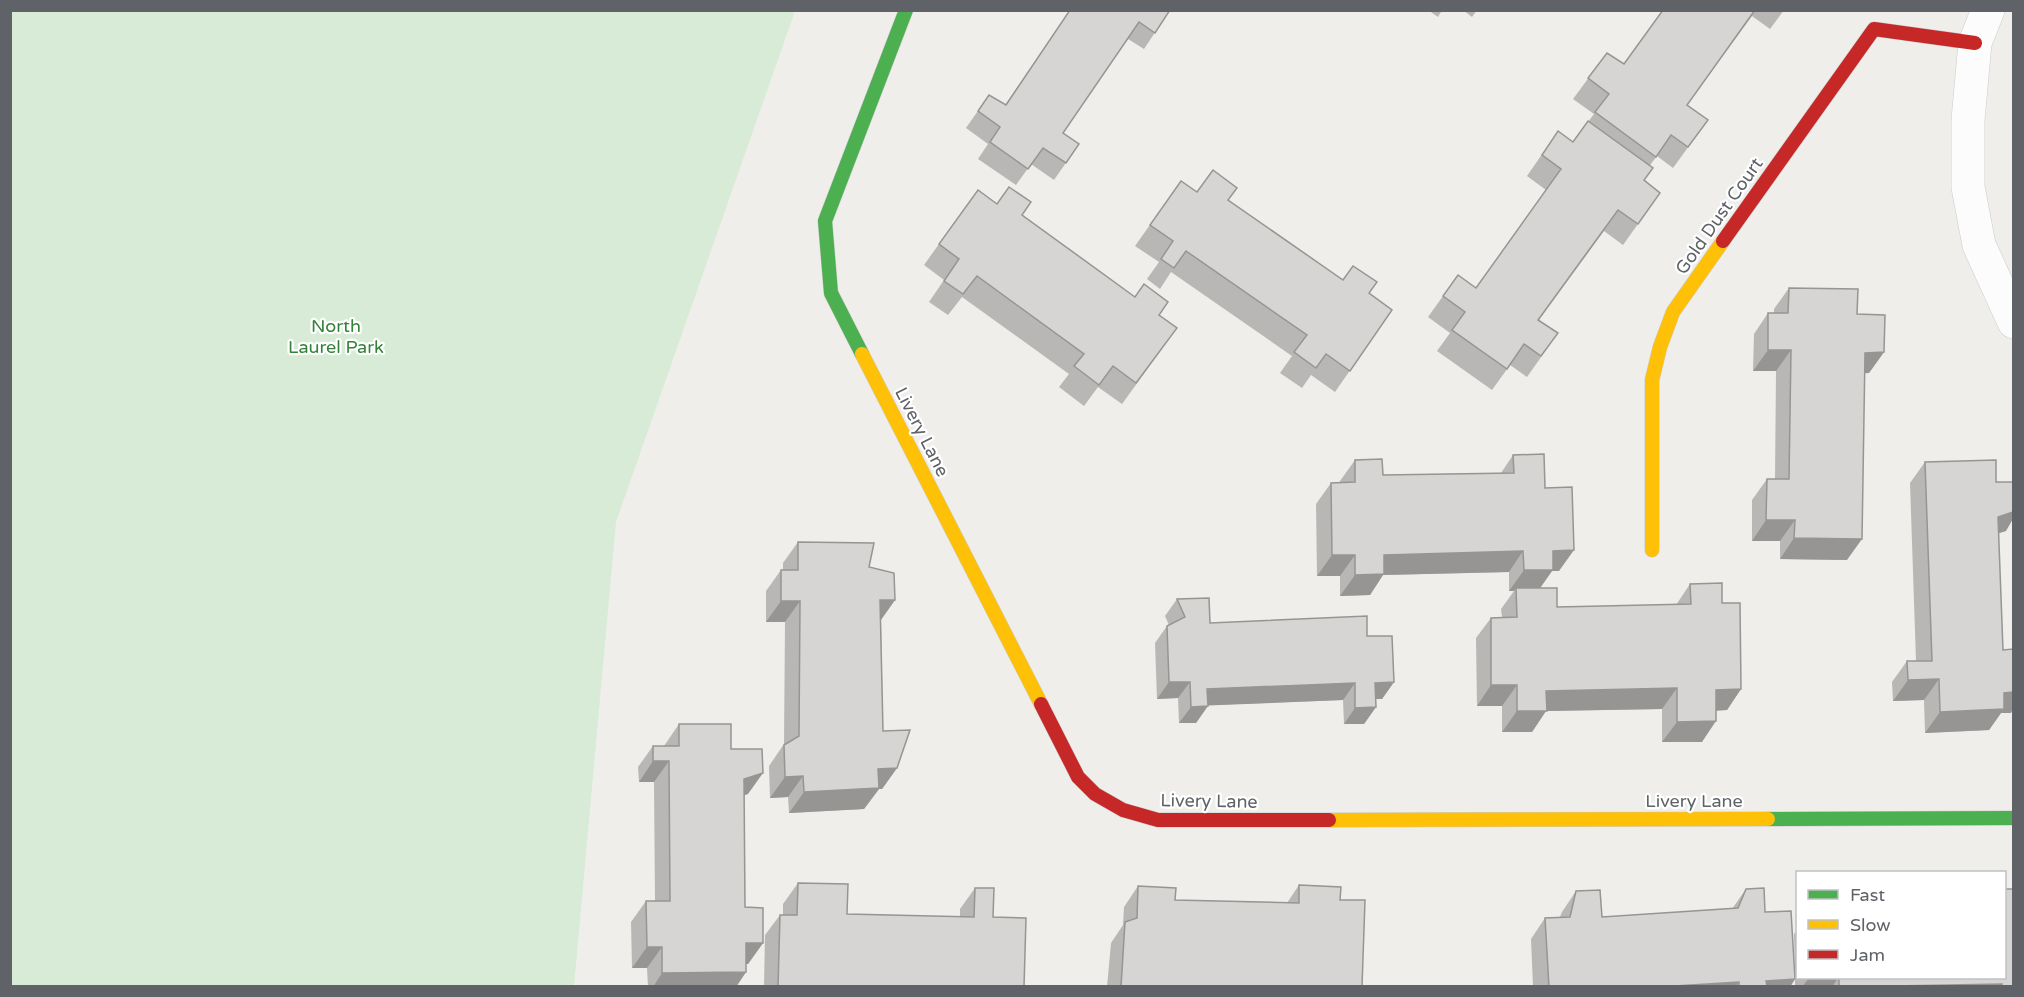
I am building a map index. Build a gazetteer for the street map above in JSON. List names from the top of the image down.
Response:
{
  "streets": {
    "street": ["Gold Dust Court", "Livery Lane"]
  },
  "parks": ["North Laurel Park"],
  "legend": ["Fast", "Slow", "Jam"]
}
